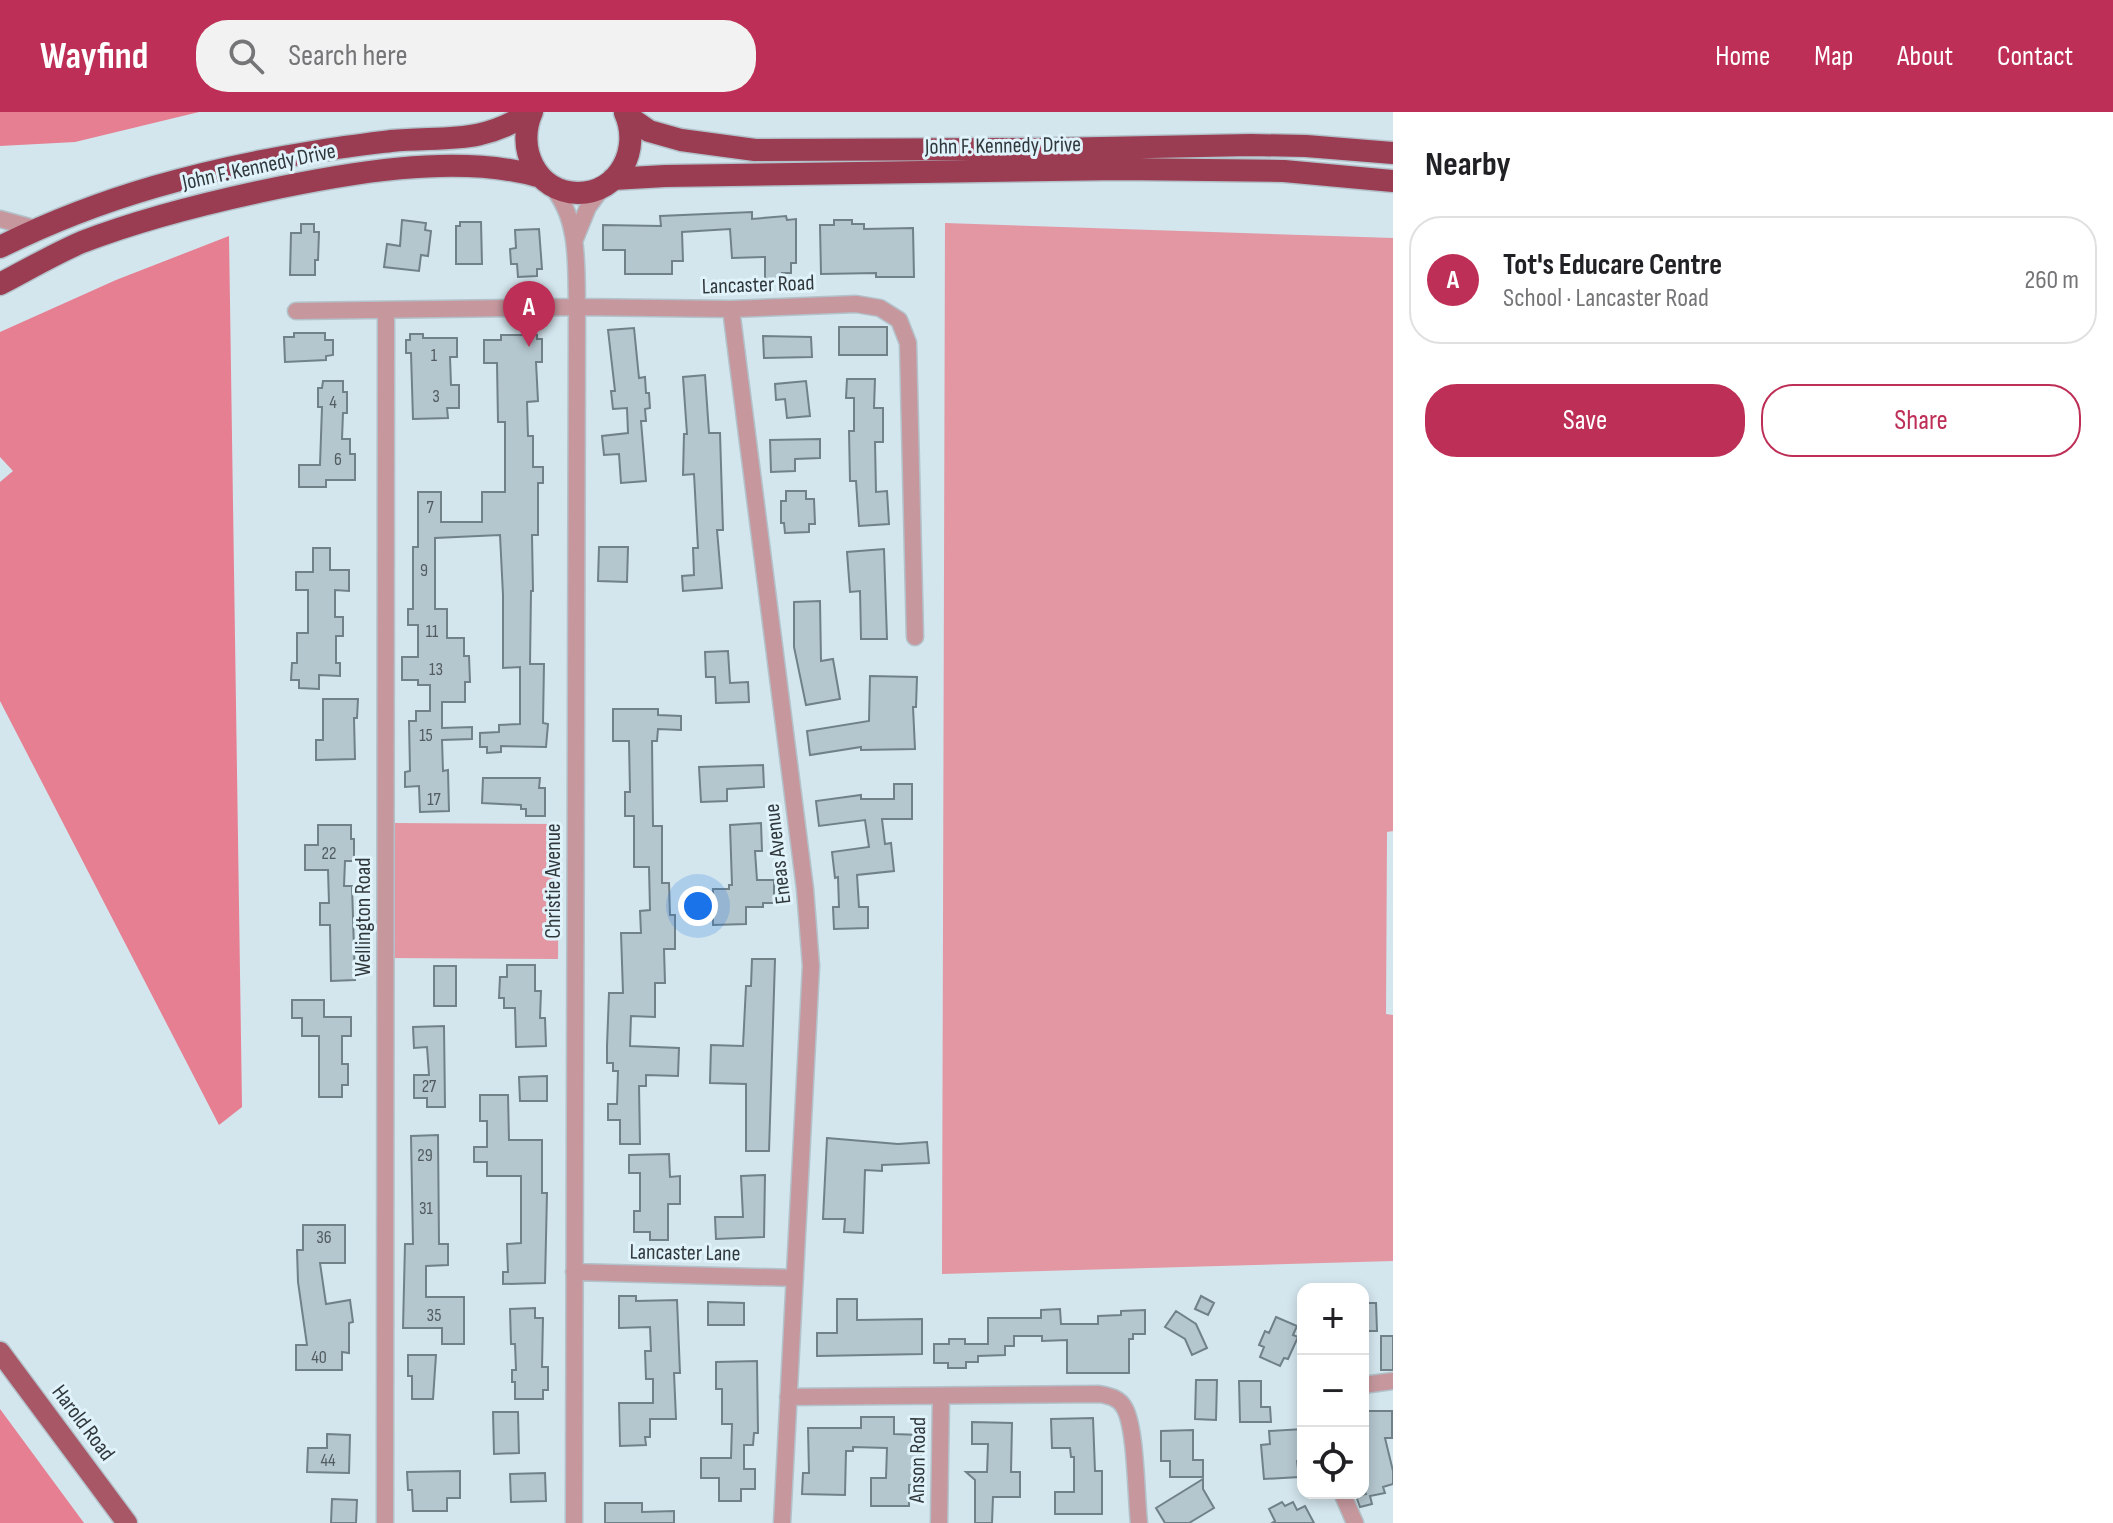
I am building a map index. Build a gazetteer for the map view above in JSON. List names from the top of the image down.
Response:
{
  "streets": {
    "highway": ["John F. Kennedy Drive"],
    "main road": ["Harold Road"],
    "street": [
      "Lancaster Road",
      "Eneas Avenue",
      "Christie Avenue",
      "Wellington Road",
      "Lancaster Lane",
      "Anson Road"
    ]
  },
  "crossings": [
    ["John F. Kennedy Drive", "Christie Avenue"],
    ["Lancaster Road", "Eneas Avenue"],
    ["Lancaster Road", "Christie Avenue"],
    ["Lancaster Road", "Wellington Road"],
    ["Eneas Avenue", "Lancaster Lane"],
    ["Christie Avenue", "Lancaster Lane"]
  ],
  "house_numbers": [
    "1",
    "3",
    "4",
    "6",
    "7",
    "9",
    "11",
    "13",
    "15",
    "17",
    "22",
    "27",
    "29",
    "31",
    "36",
    "35",
    "40",
    "44"
  ],
  "page": {
    "header": "Wayfind",
    "search": "Search here",
    "nav": [
      "Home",
      "Map",
      "About",
      "Contact"
    ],
    "heading": "Nearby",
    "list": [
      {
        "mark": "A",
        "name": "Tot's Educare Centre",
        "note": "School · Lancaster Road",
        "value": "260 m"
      }
    ],
    "pins": "A",
    "buttons": ["Save", "Share"],
    "map_buttons": ["+", "−"]
  }
}
